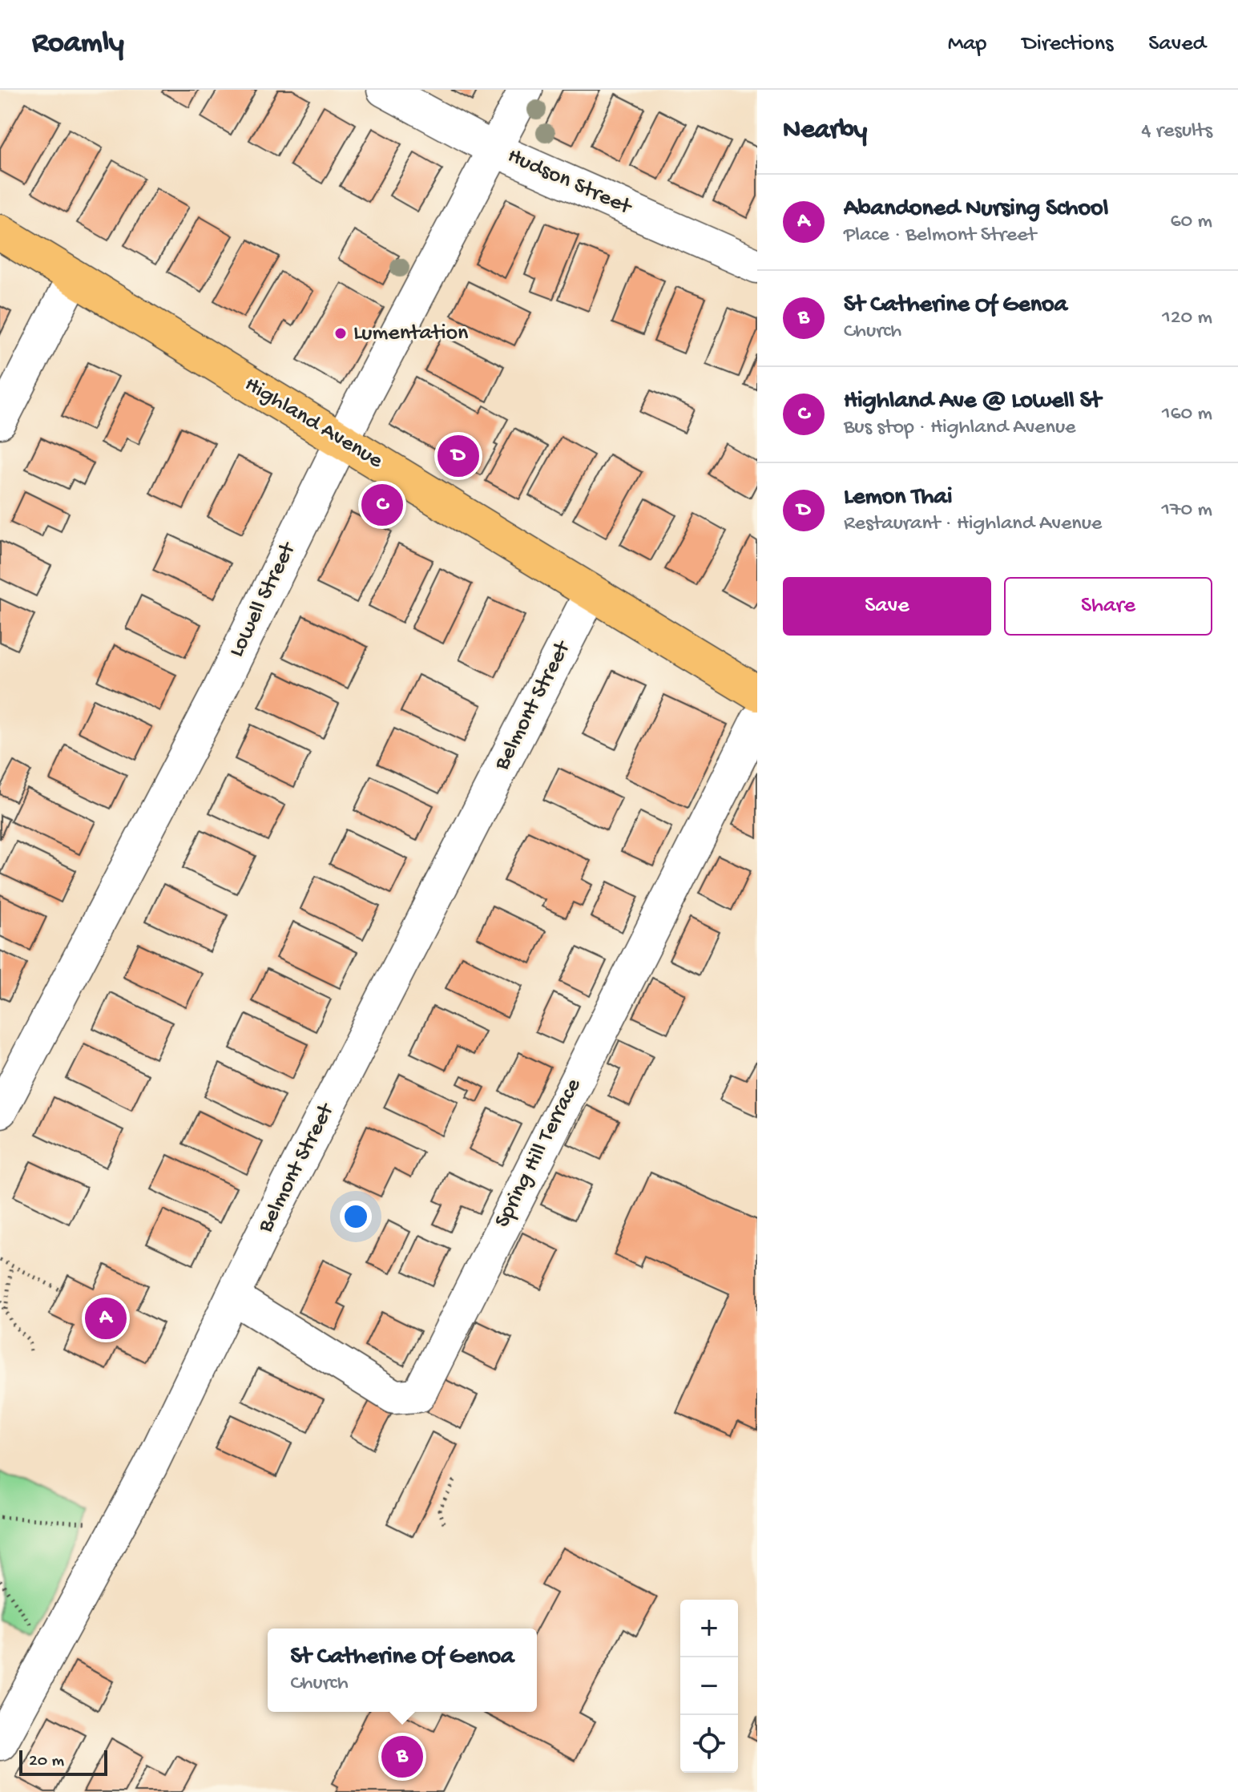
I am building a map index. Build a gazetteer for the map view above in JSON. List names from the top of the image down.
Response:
{
  "streets": {
    "main road": ["Highland Avenue"],
    "street": [
      "Hudson Street",
      "Lowell Street",
      "Belmont Street",
      "Spring Hill Terrace"
    ]
  },
  "crossings": [
    ["Hudson Street", "Lowell Street"],
    ["Highland Avenue", "Lowell Street"],
    ["Highland Avenue", "Belmont Street"],
    ["Belmont Street", "Spring Hill Terrace"]
  ],
  "places": ["Lumentation"],
  "scale_bar": "20 m",
  "page": {
    "header": "Roamly",
    "nav": ["Map", "Directions", "Saved"],
    "heading": ["Nearby", "4 results"],
    "list": [
      {
        "mark": "A",
        "name": "Abandoned Nursing School",
        "note": "Place · Belmont Street",
        "value": "60 m"
      },
      {
        "mark": "B",
        "name": "St Catherine Of Genoa",
        "note": "Church",
        "value": "120 m"
      },
      {
        "mark": "C",
        "name": "Highland Ave @ Lowell St",
        "note": "Bus stop · Highland Avenue",
        "value": "160 m"
      },
      {
        "mark": "D",
        "name": "Lemon Thai",
        "note": "Restaurant · Highland Avenue",
        "value": "170 m"
      }
    ],
    "pins": [
      "D",
      "C",
      "A",
      "B"
    ],
    "buttons": ["Save", "Share"],
    "map_buttons": ["+", "−"],
    "popup": ["St Catherine Of Genoa", "Church"],
    "scale": "20 m"
  }
}
